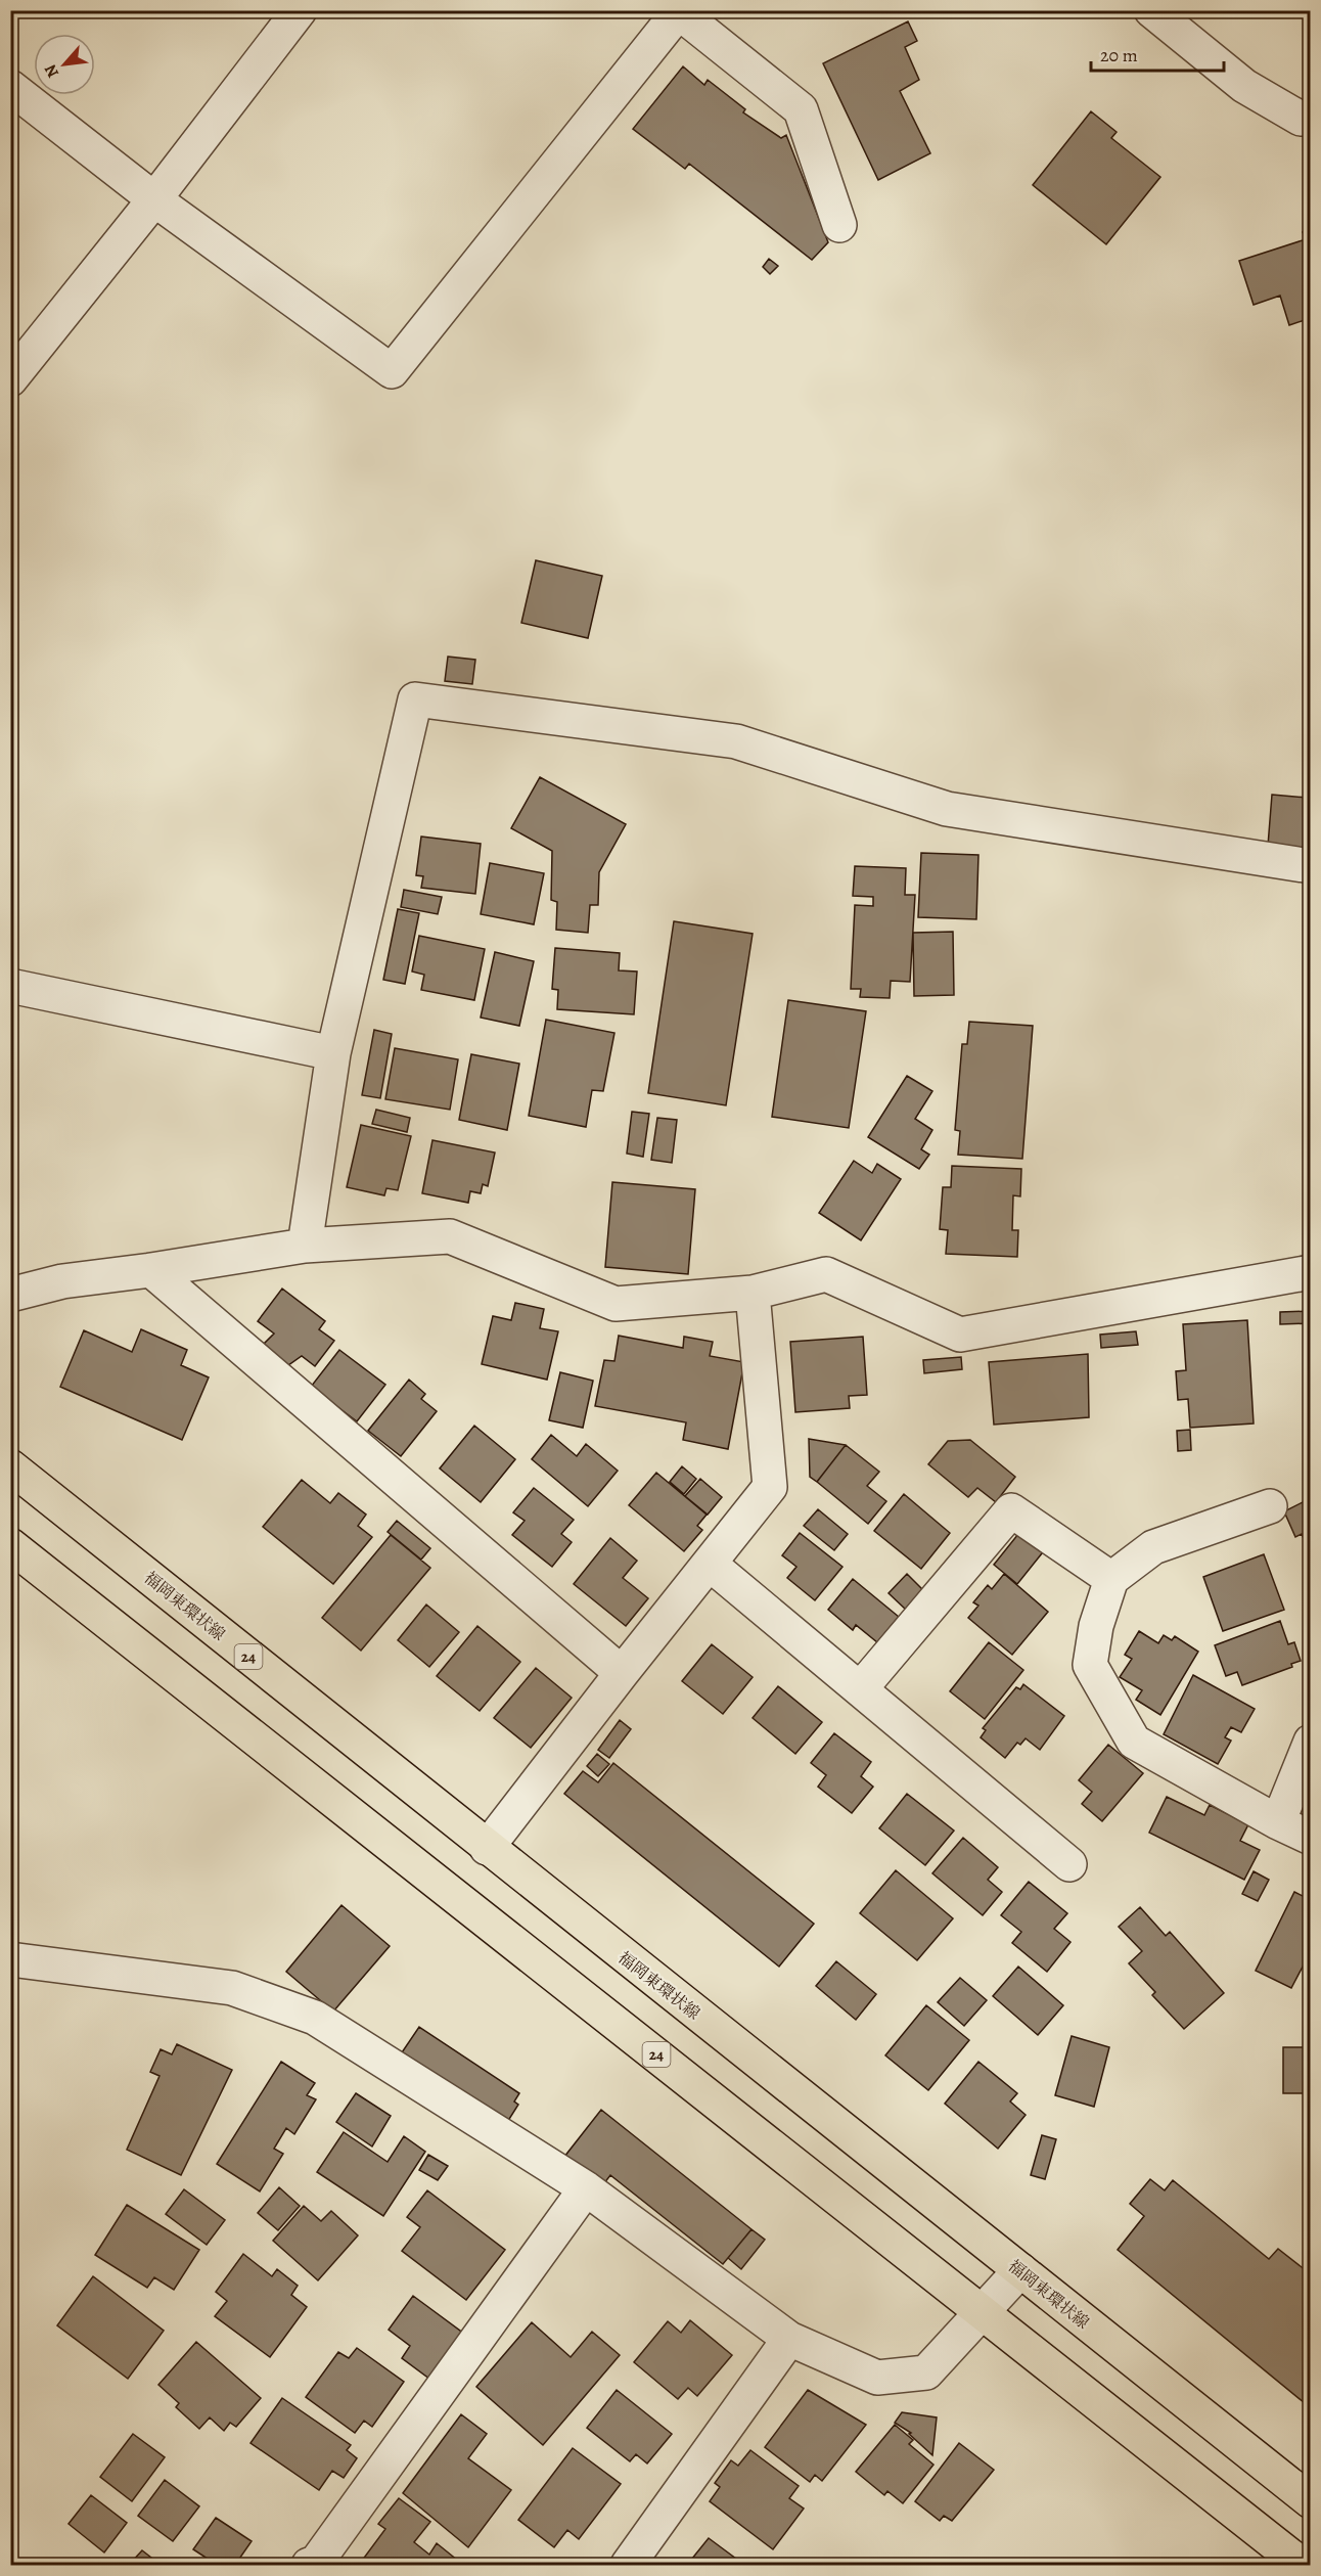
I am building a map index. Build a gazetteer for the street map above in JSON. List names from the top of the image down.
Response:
{
  "streets": {
    "main road": ["福岡東環状線", "24"]
  },
  "scale_bar": "20 m",
  "north": "bottom left"
}
